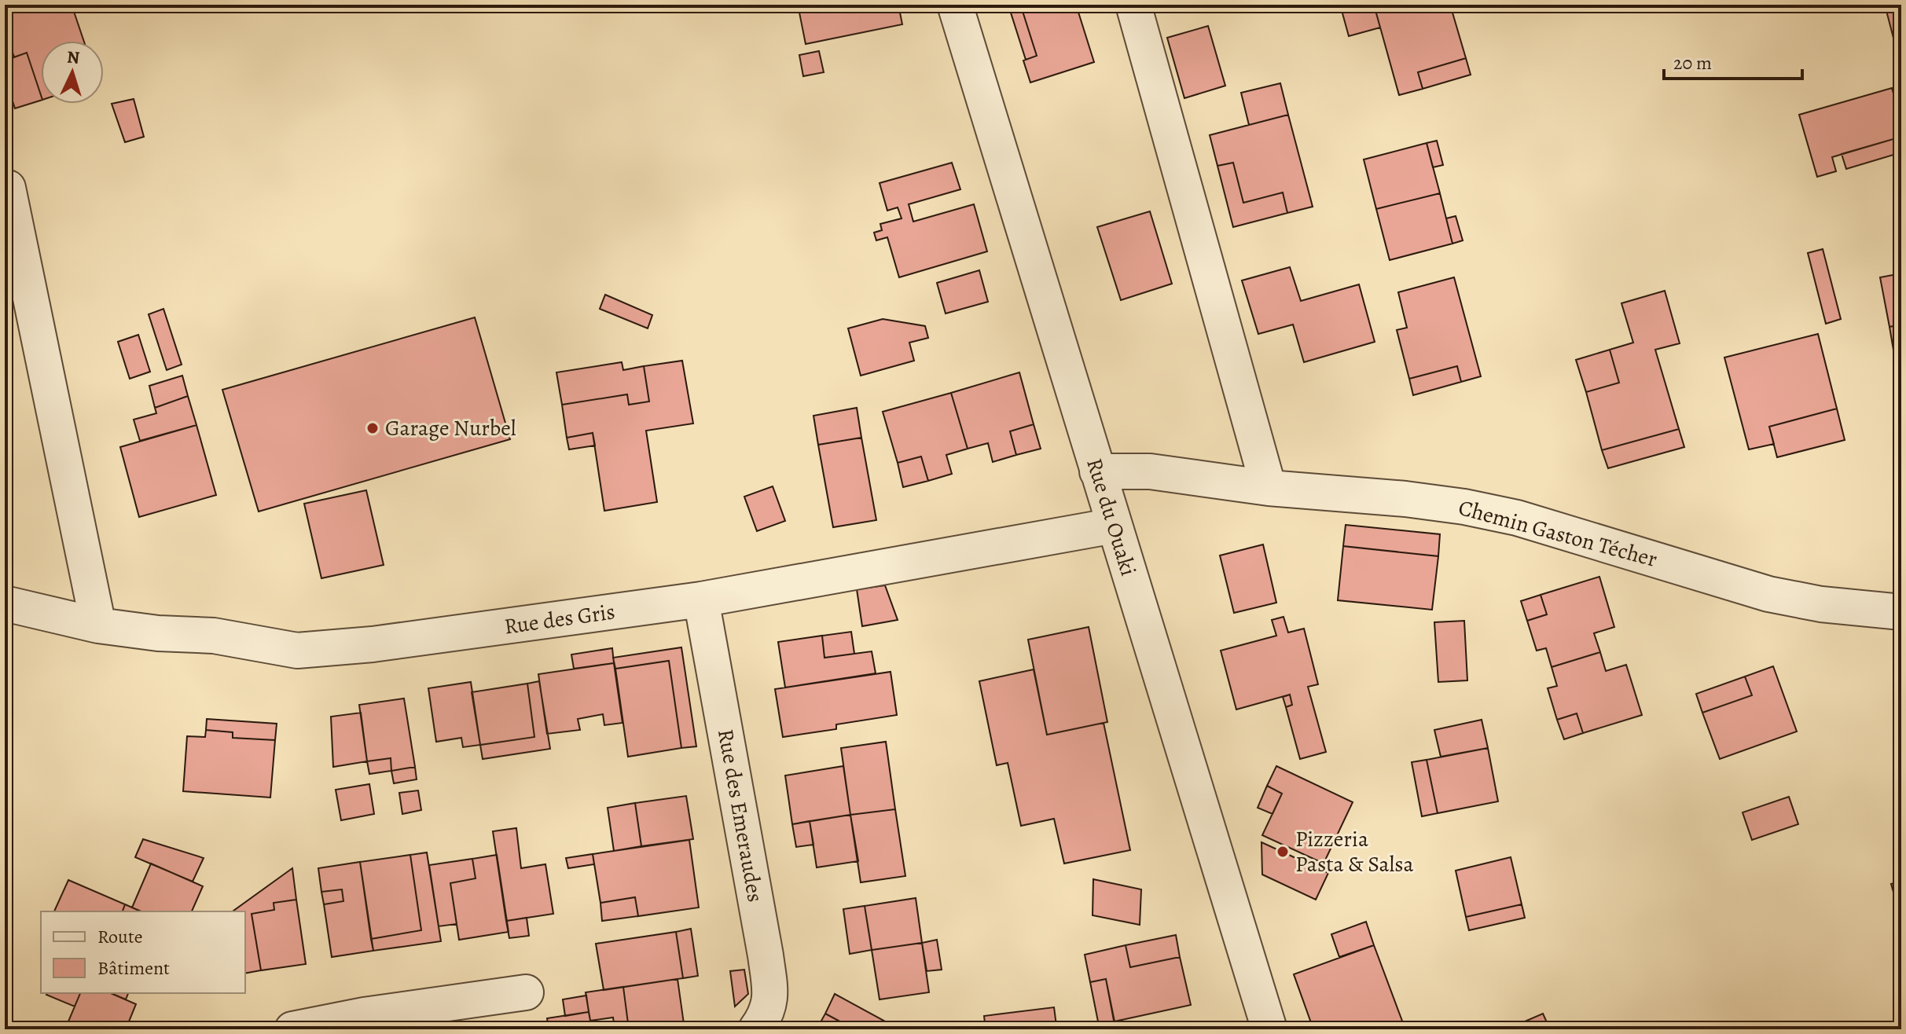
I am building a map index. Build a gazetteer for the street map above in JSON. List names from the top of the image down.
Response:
{
  "streets": {
    "street": [
      "Rue du Ouaki",
      "Chemin Gaston Técher",
      "Rue des Gris",
      "Rue des Emeraudes"
    ]
  },
  "crossings": [
    ["Rue du Ouaki", "Chemin Gaston Técher"],
    ["Rue du Ouaki", "Rue des Gris"],
    ["Rue des Gris", "Rue des Emeraudes"]
  ],
  "places": ["Garage Nurbel", "Pizzeria Pasta & Salsa"],
  "legend": ["Route", "Bâtiment"],
  "scale_bar": "20 m",
  "north": "top"
}
